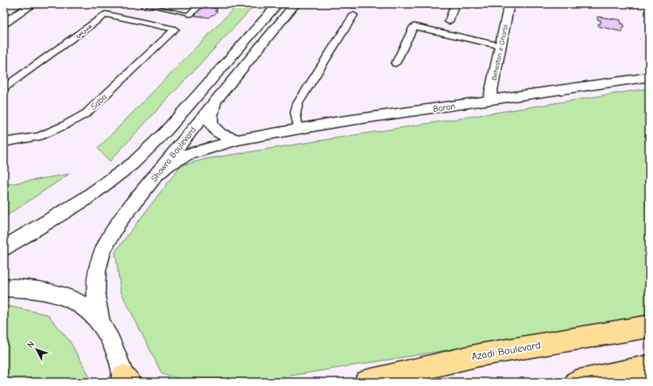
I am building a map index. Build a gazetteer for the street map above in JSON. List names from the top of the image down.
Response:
{
  "streets": {
    "main road": [
      "Behestan e Gharbi",
      "‌‌Baran",
      "Showra Boulevard",
      "َAzadi Boulevard"
    ],
    "street": ["مدرس", "Saba"]
  },
  "crossings": [
    ["مدرس", "Saba"],
    ["Behestan e Gharbi", "‌‌Baran"],
    ["‌‌Baran", "Showra Boulevard"]
  ],
  "north": "top left"
}
